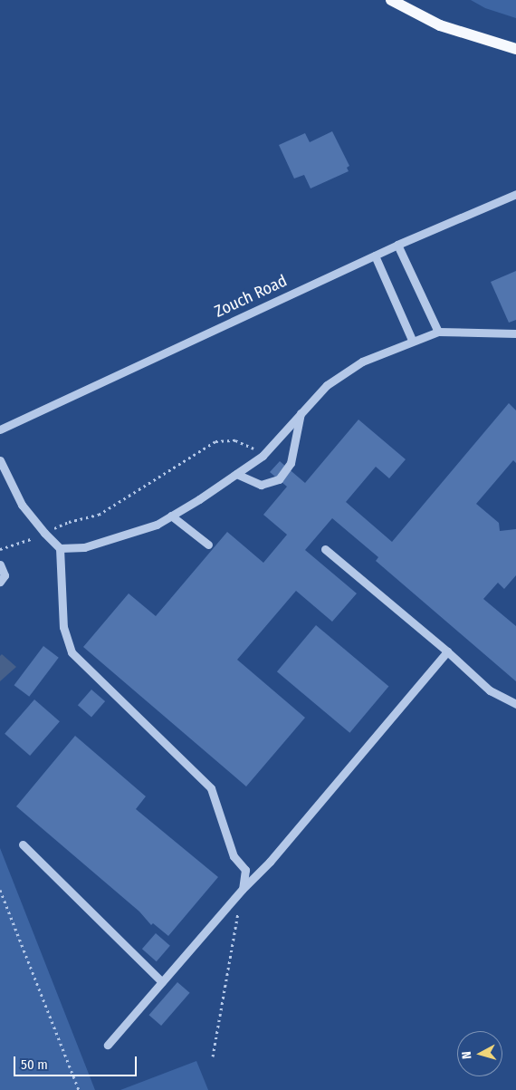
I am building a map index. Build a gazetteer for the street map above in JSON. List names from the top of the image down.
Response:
{
  "streets": {
    "street": ["Zouch Road"]
  },
  "scale_bar": "50 m",
  "north": "left"
}
